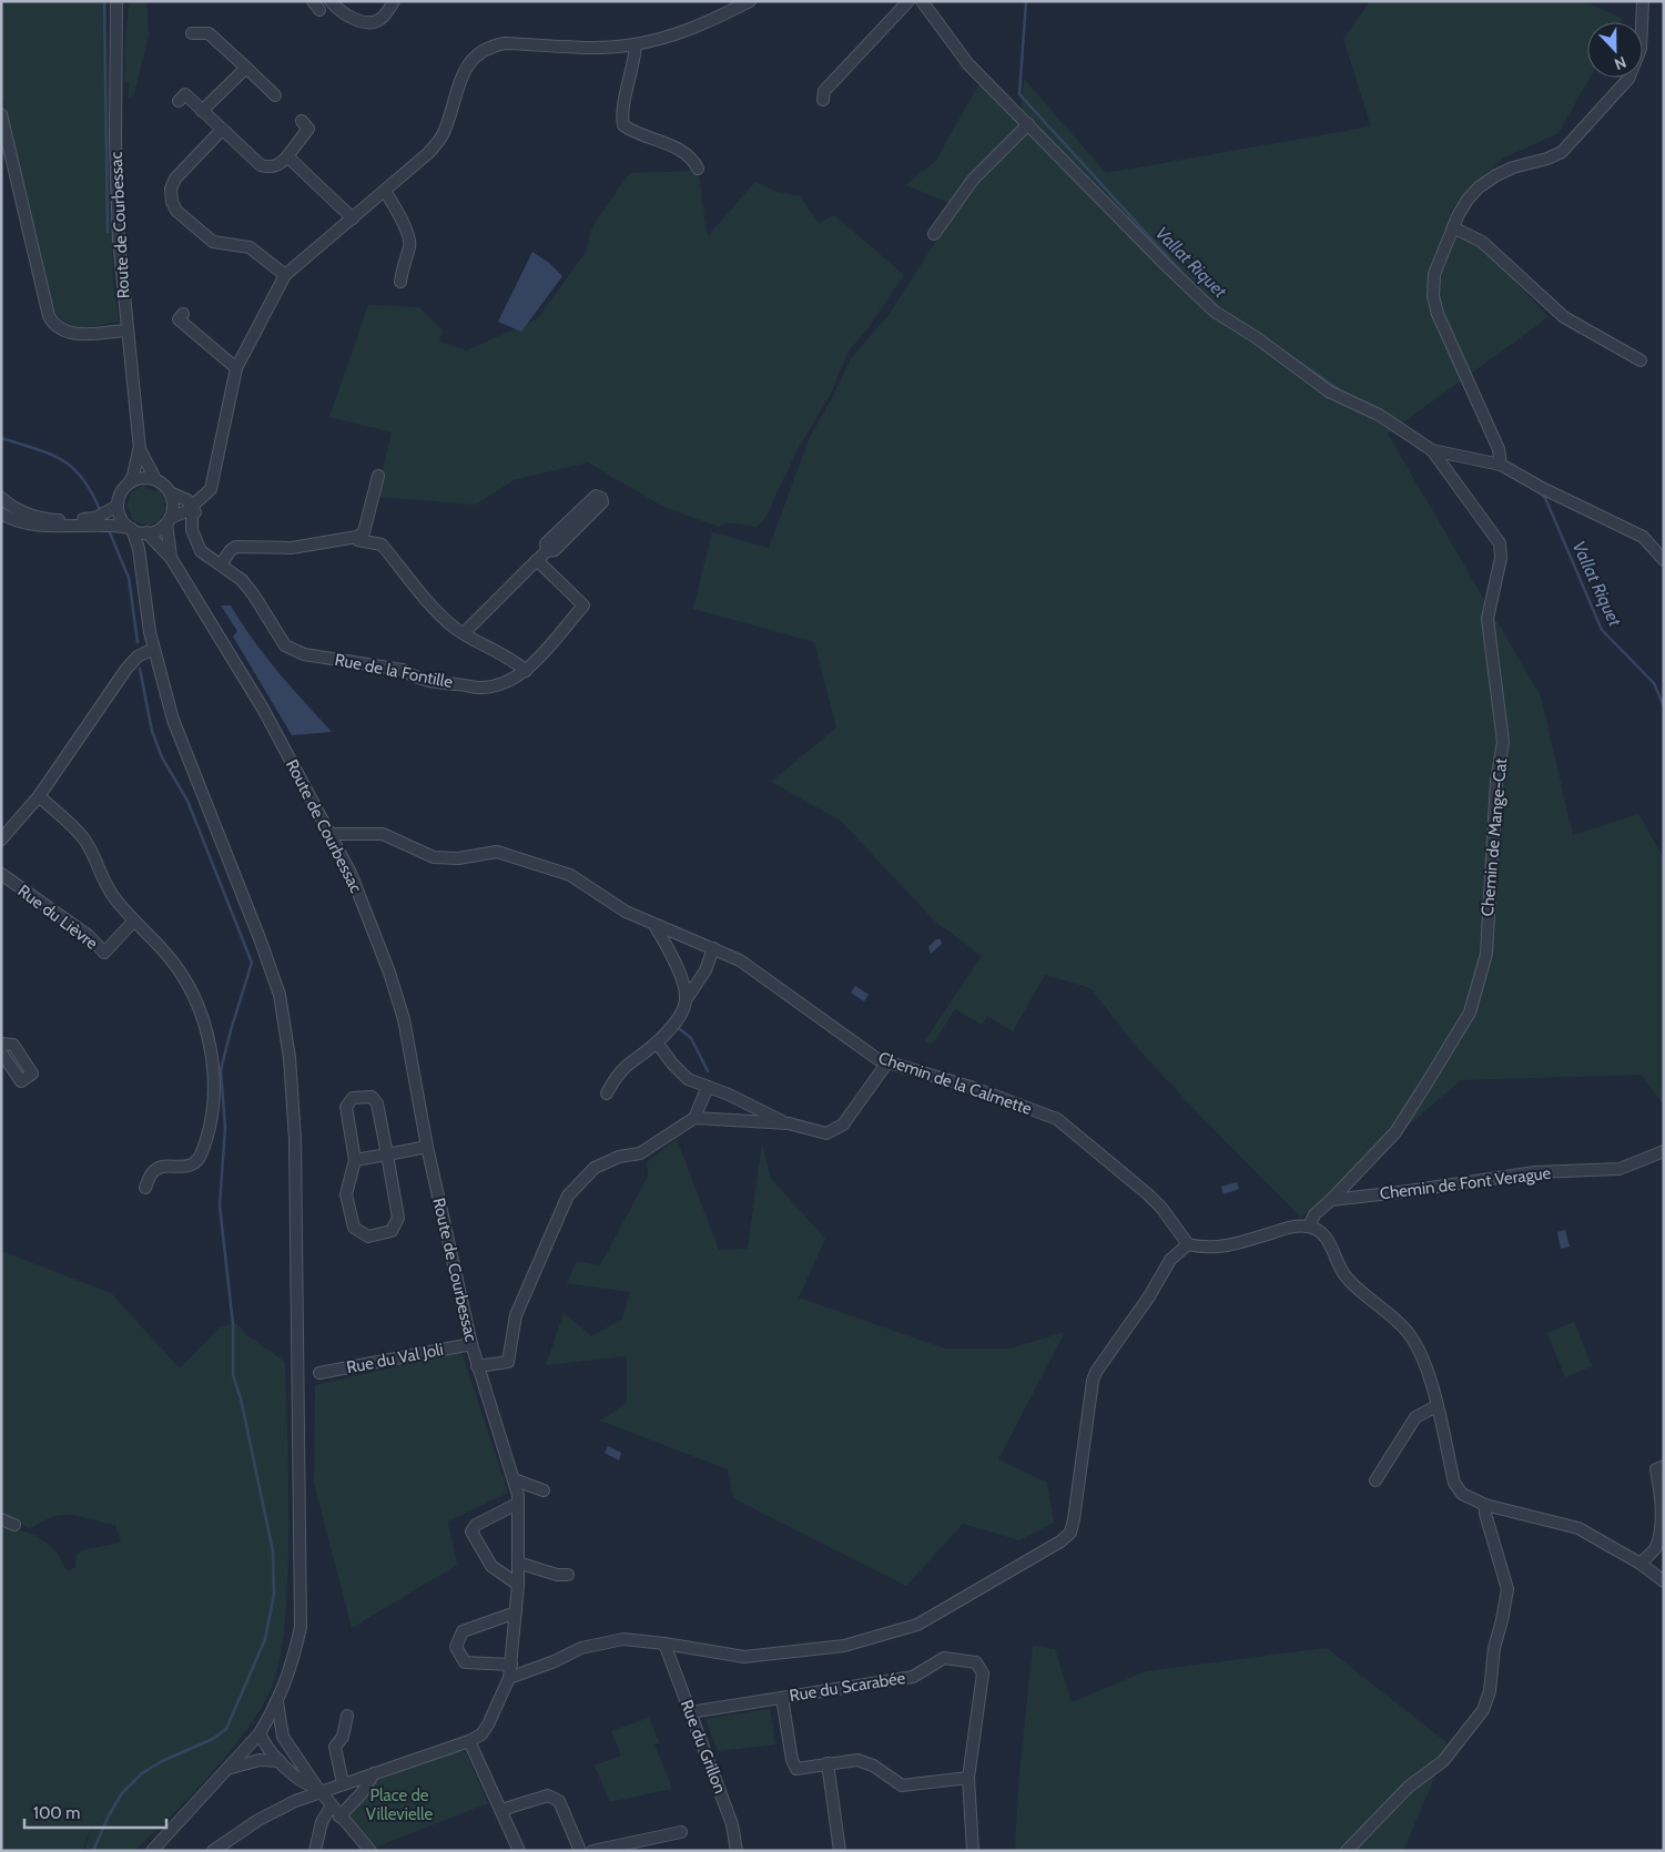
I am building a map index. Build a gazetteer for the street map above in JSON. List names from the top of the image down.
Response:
{
  "streets": {
    "street": [
      "Route de Courbessac",
      "Rue de la Fontille",
      "Chemin de Mange-Cat",
      "Rue du Lièvre",
      "Chemin de la Calmette",
      "Chemin de Font Verague",
      "Rue du Val Joli",
      "Rue du Scarabée",
      "Rue du Grillon"
    ]
  },
  "crossings": [
    ["Route de Courbessac", "Chemin de la Calmette"],
    ["Route de Courbessac", "Rue du Val Joli"],
    ["Chemin de Mange-Cat", "Chemin de Font Verague"],
    ["Rue du Scarabée", "Rue du Grillon"]
  ],
  "water": ["Vallat Riquet"],
  "parks": ["Place de Villevielle"],
  "scale_bar": "100 m",
  "north": "bottom"
}
